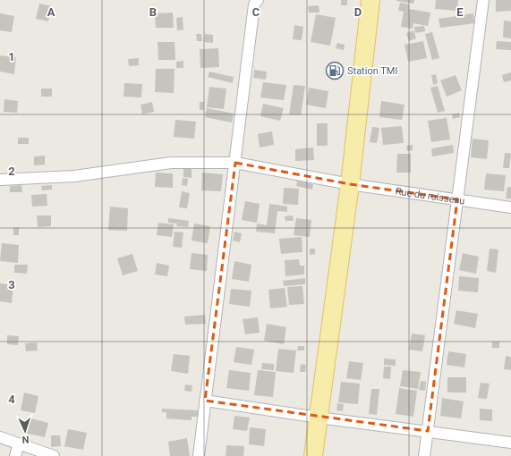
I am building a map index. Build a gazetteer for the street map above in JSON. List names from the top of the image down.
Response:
{
  "streets": {
    "street": ["Rue du ruisseau"]
  },
  "places": {
    "fuel station": ["Station TMI"]
  },
  "north": "bottom",
  "grid": {
    "columns": [
      "A",
      "B",
      "C",
      "D",
      "E"
    ],
    "rows": [
      "1",
      "2",
      "3",
      "4"
    ]
  }
}
